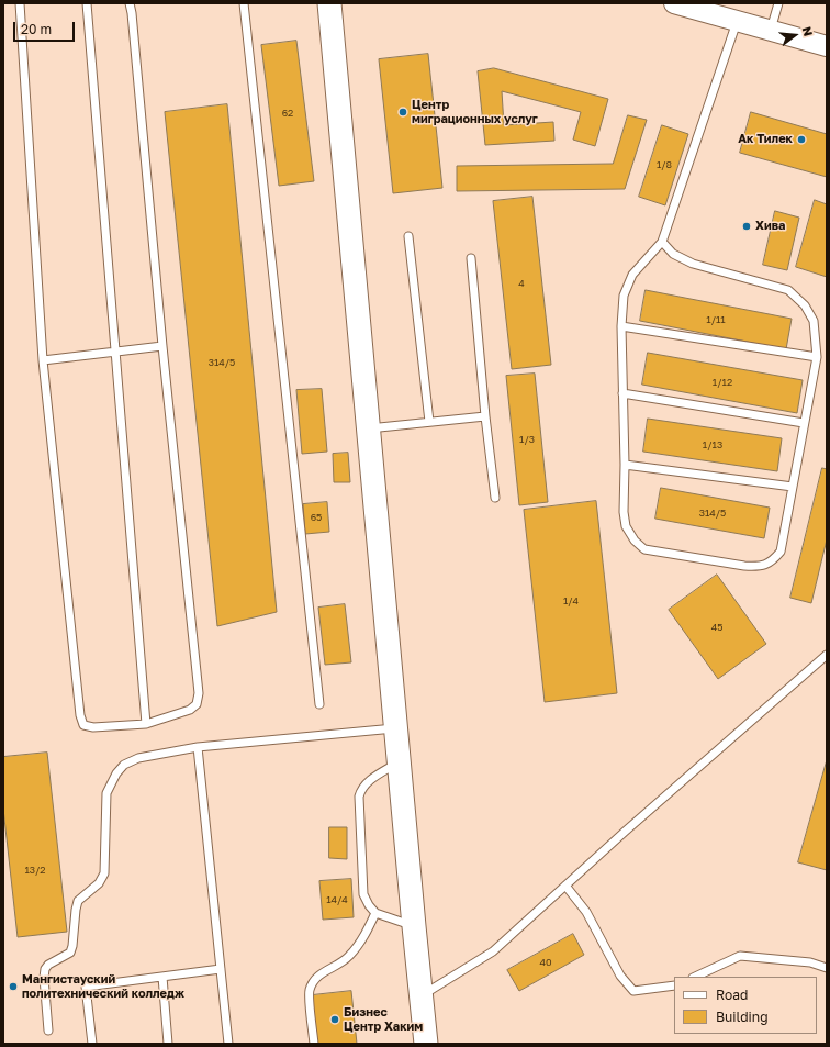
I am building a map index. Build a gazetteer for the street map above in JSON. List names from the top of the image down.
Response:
{
  "places": [
    "Центр миграционных услуг",
    "Ак Тилек",
    "Хива",
    "Мангистауский политехнический колледж",
    "Бизнес Центр Хаким"
  ],
  "house_numbers": [
    "62",
    "1/8",
    "4",
    "1/11",
    "314/5",
    "1/12",
    "1/3",
    "1/13",
    "314/5",
    "65",
    "1/4",
    "45",
    "13/2",
    "14/4",
    "40"
  ],
  "legend": ["Road", "Building"],
  "scale_bar": "20 m",
  "north": "right"
}
